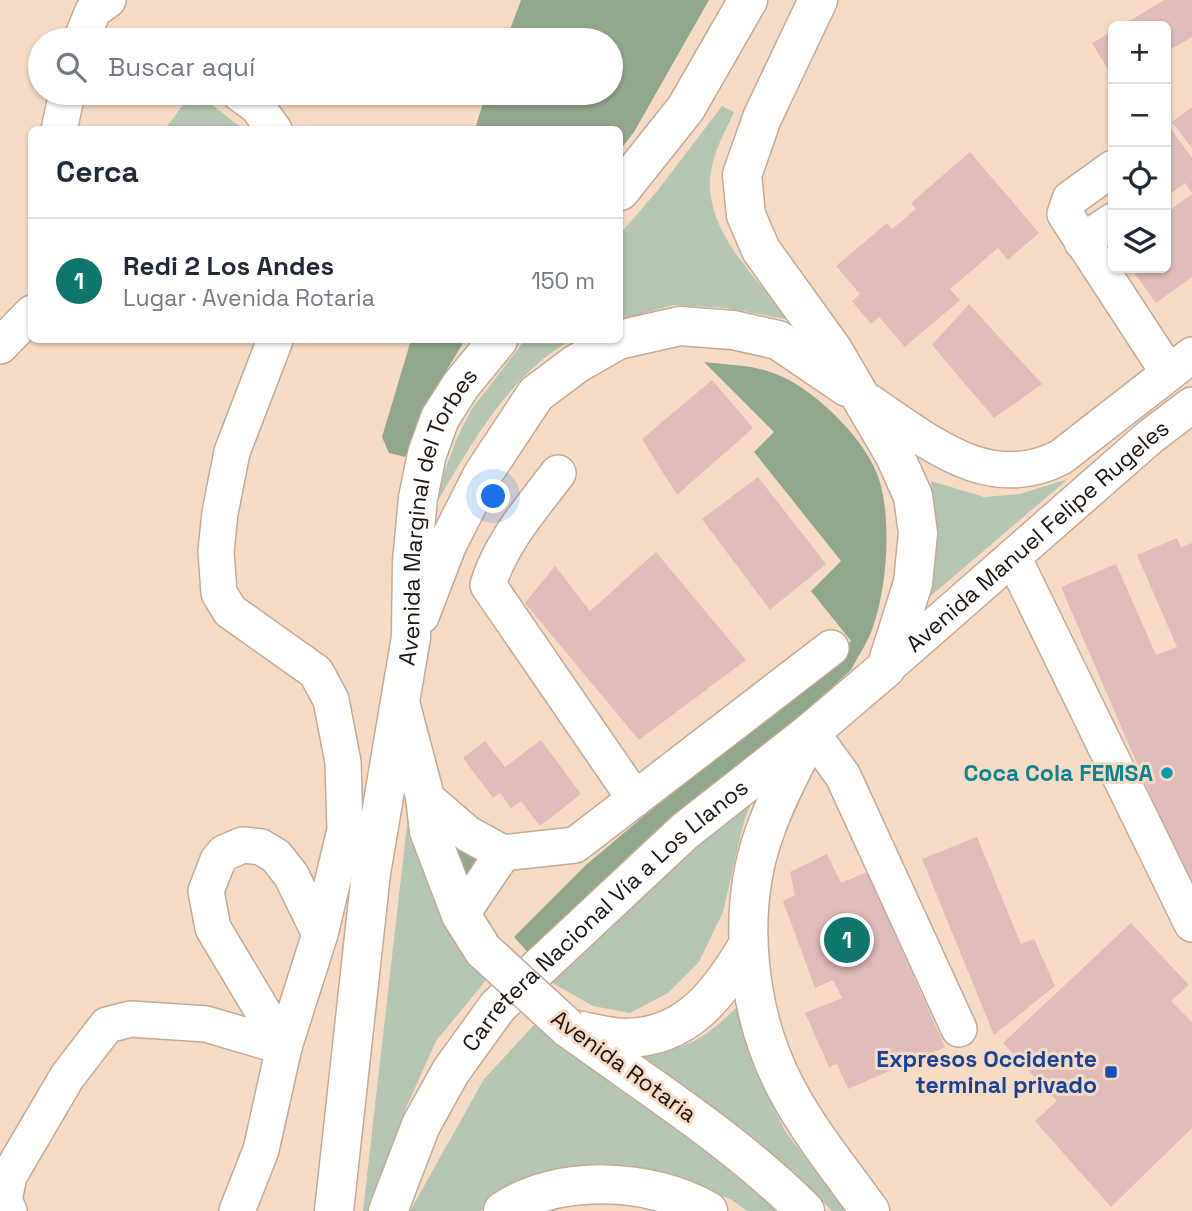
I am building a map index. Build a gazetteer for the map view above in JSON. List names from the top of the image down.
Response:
{
  "streets": {
    "main road": ["Avenida Marginal del Torbes", "Carretera Nacional Vía a Los Llanos", "Avenida Rotaria"],
    "street": ["Avenida Manuel Felipe Rugeles"]
  },
  "crossings": [
    ["Avenida Marginal del Torbes", "Avenida Rotaria"],
    ["Avenida Manuel Felipe Rugeles", "Carretera Nacional Vía a Los Llanos"]
  ],
  "places": {
    "other": ["Coca Cola FEMSA"],
    "transit": ["Expresos Occidente terminal privado"]
  },
  "page": {
    "map_buttons": ["+", "−"],
    "search": "Buscar aquí",
    "heading": "Cerca",
    "list": [
      {
        "mark": "1",
        "name": "Redi 2 Los Andes",
        "note": "Lugar · Avenida Rotaria",
        "value": "150 m"
      }
    ],
    "pins": "1"
  }
}
